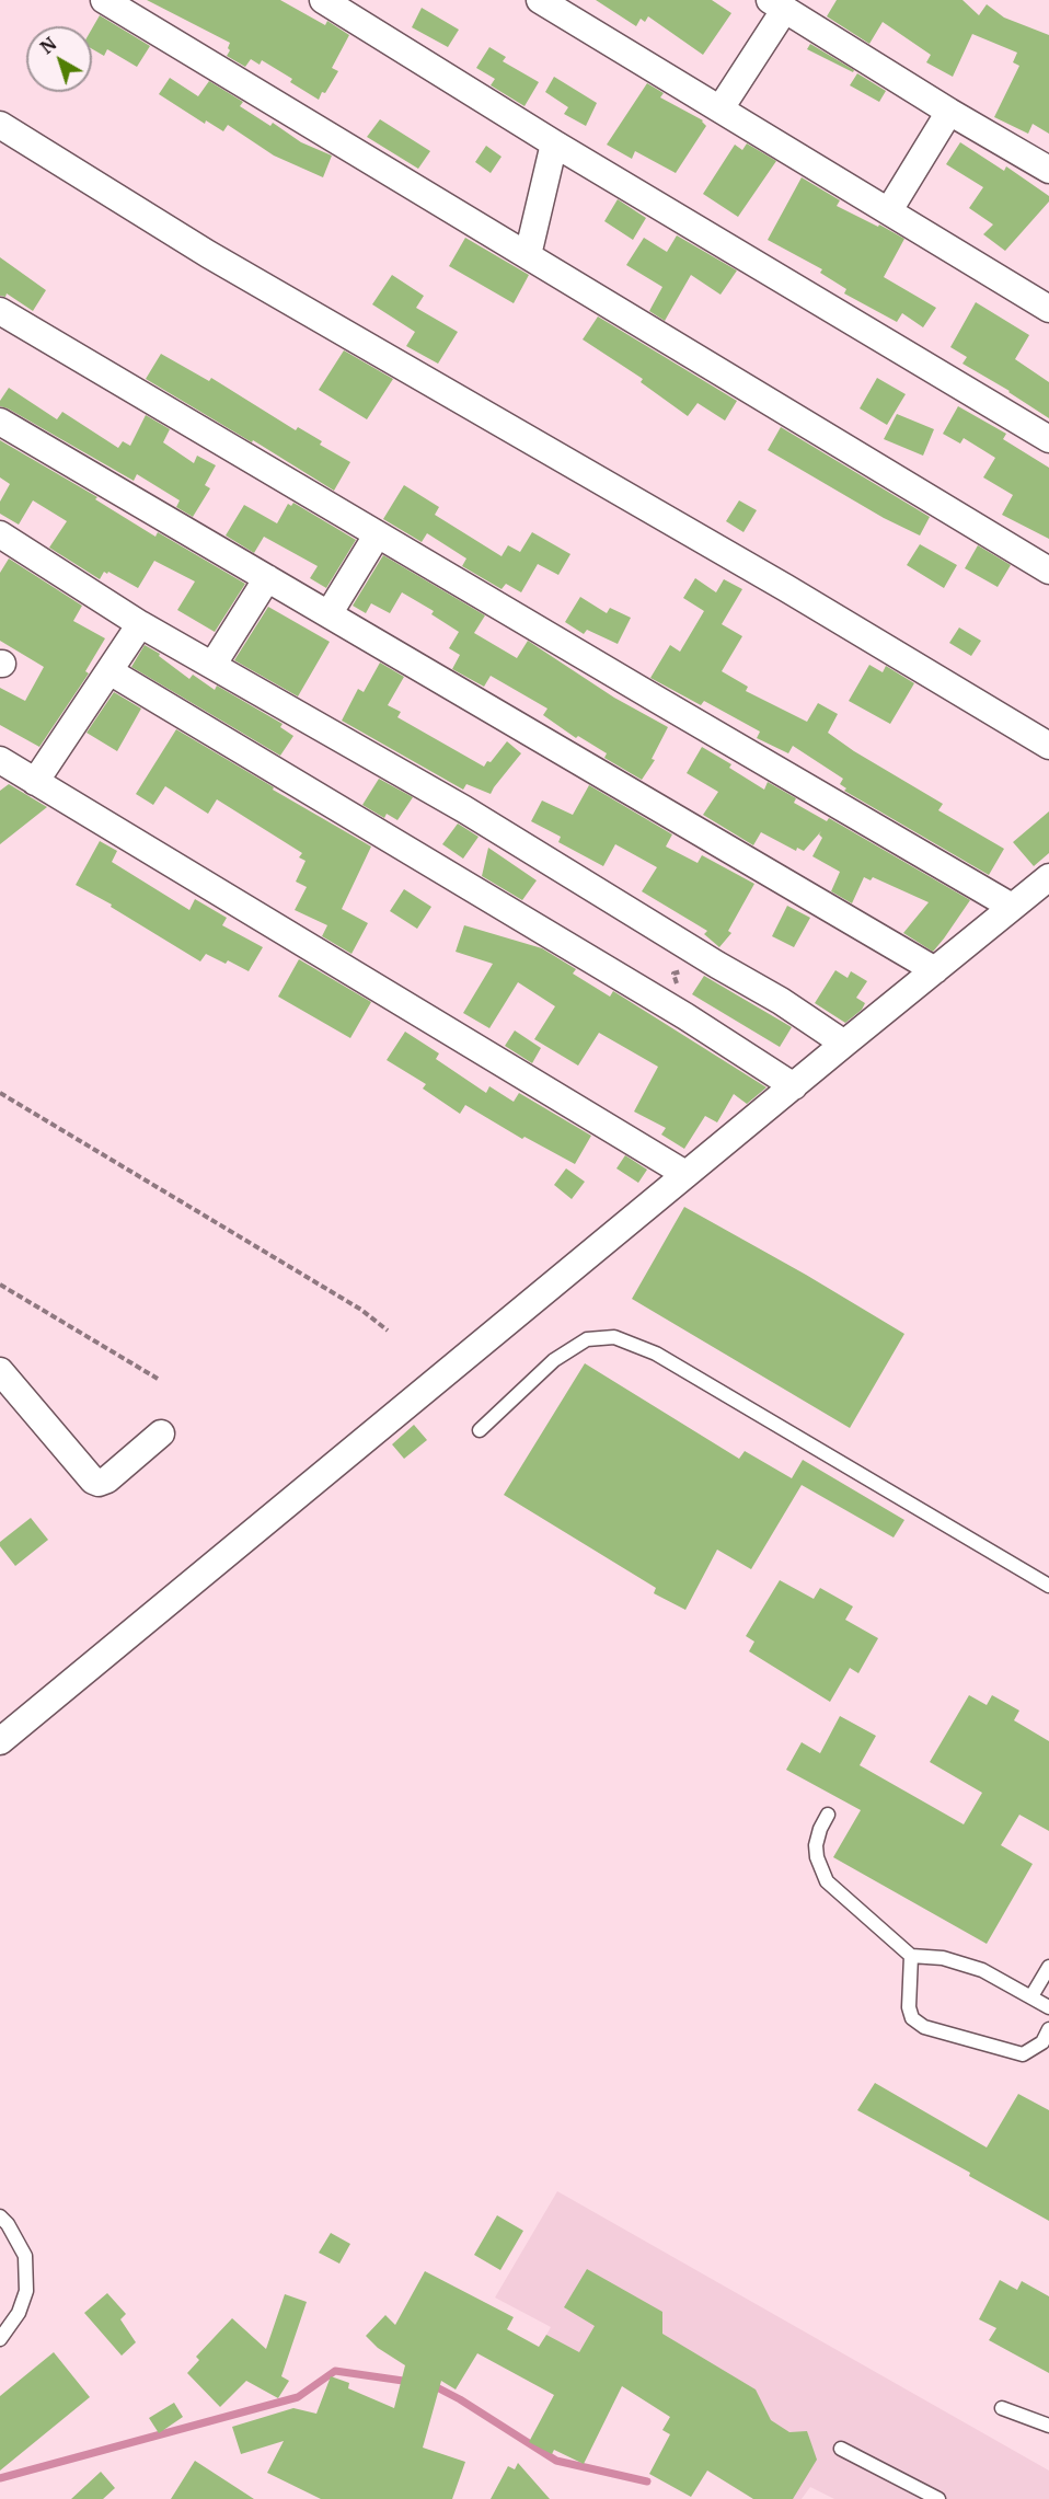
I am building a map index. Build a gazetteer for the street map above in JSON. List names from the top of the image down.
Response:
{
  "north": "top left"
}
